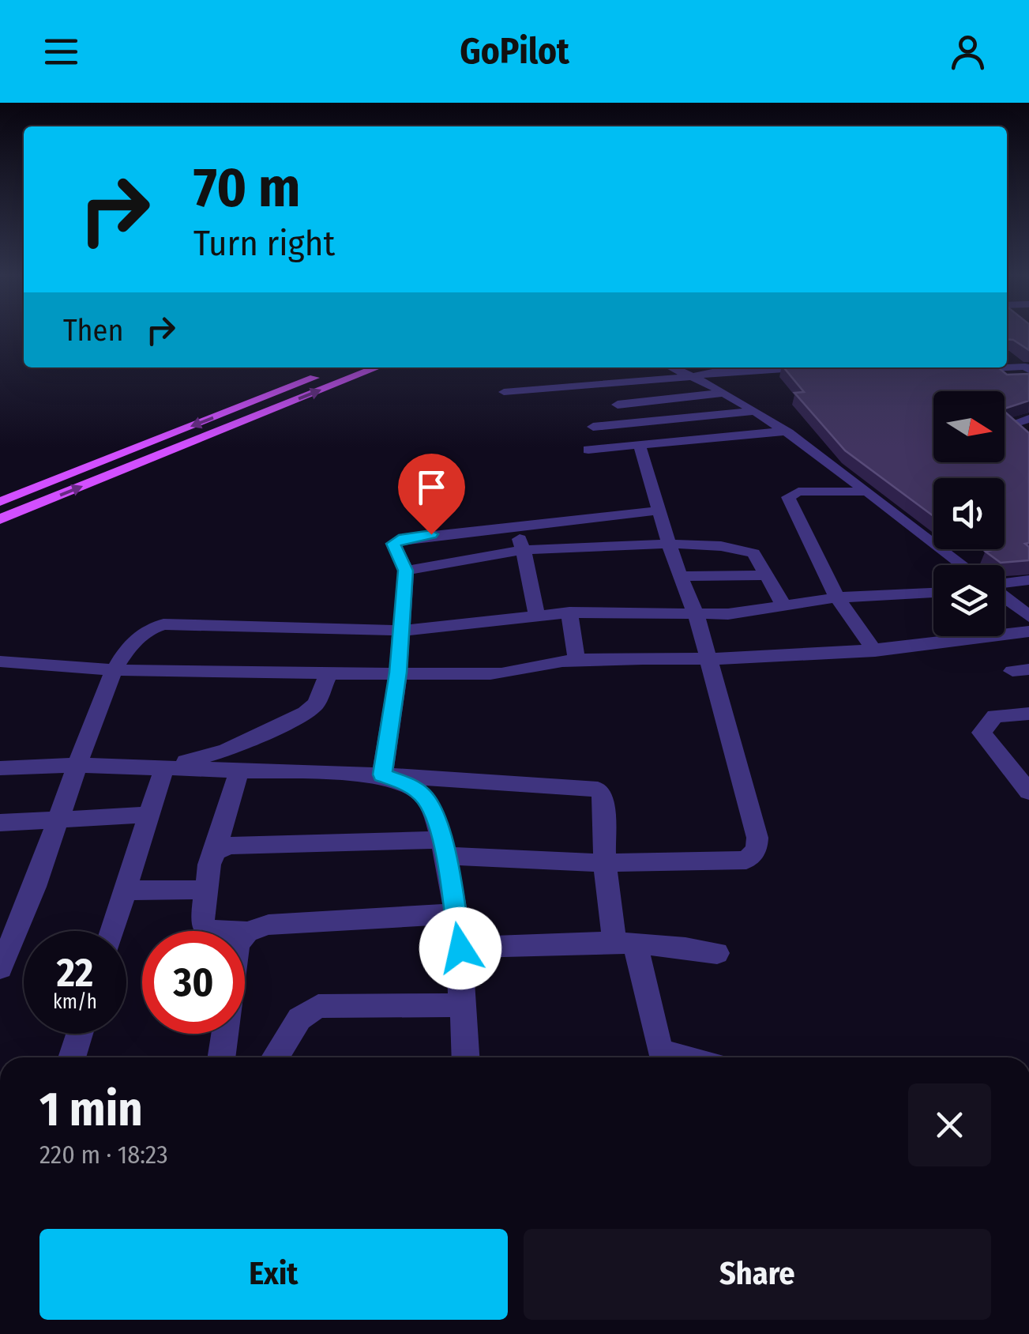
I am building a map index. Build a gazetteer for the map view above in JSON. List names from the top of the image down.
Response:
{
  "north": "right",
  "page": {
    "header": "GoPilot",
    "turn": ["70 m", "Turn right"],
    "then": "Then",
    "speed": "22 km/h",
    "limit": "30",
    "heading": ["1 min", "220 m · 18:23"],
    "buttons": ["Exit", "Share"]
  }
}
